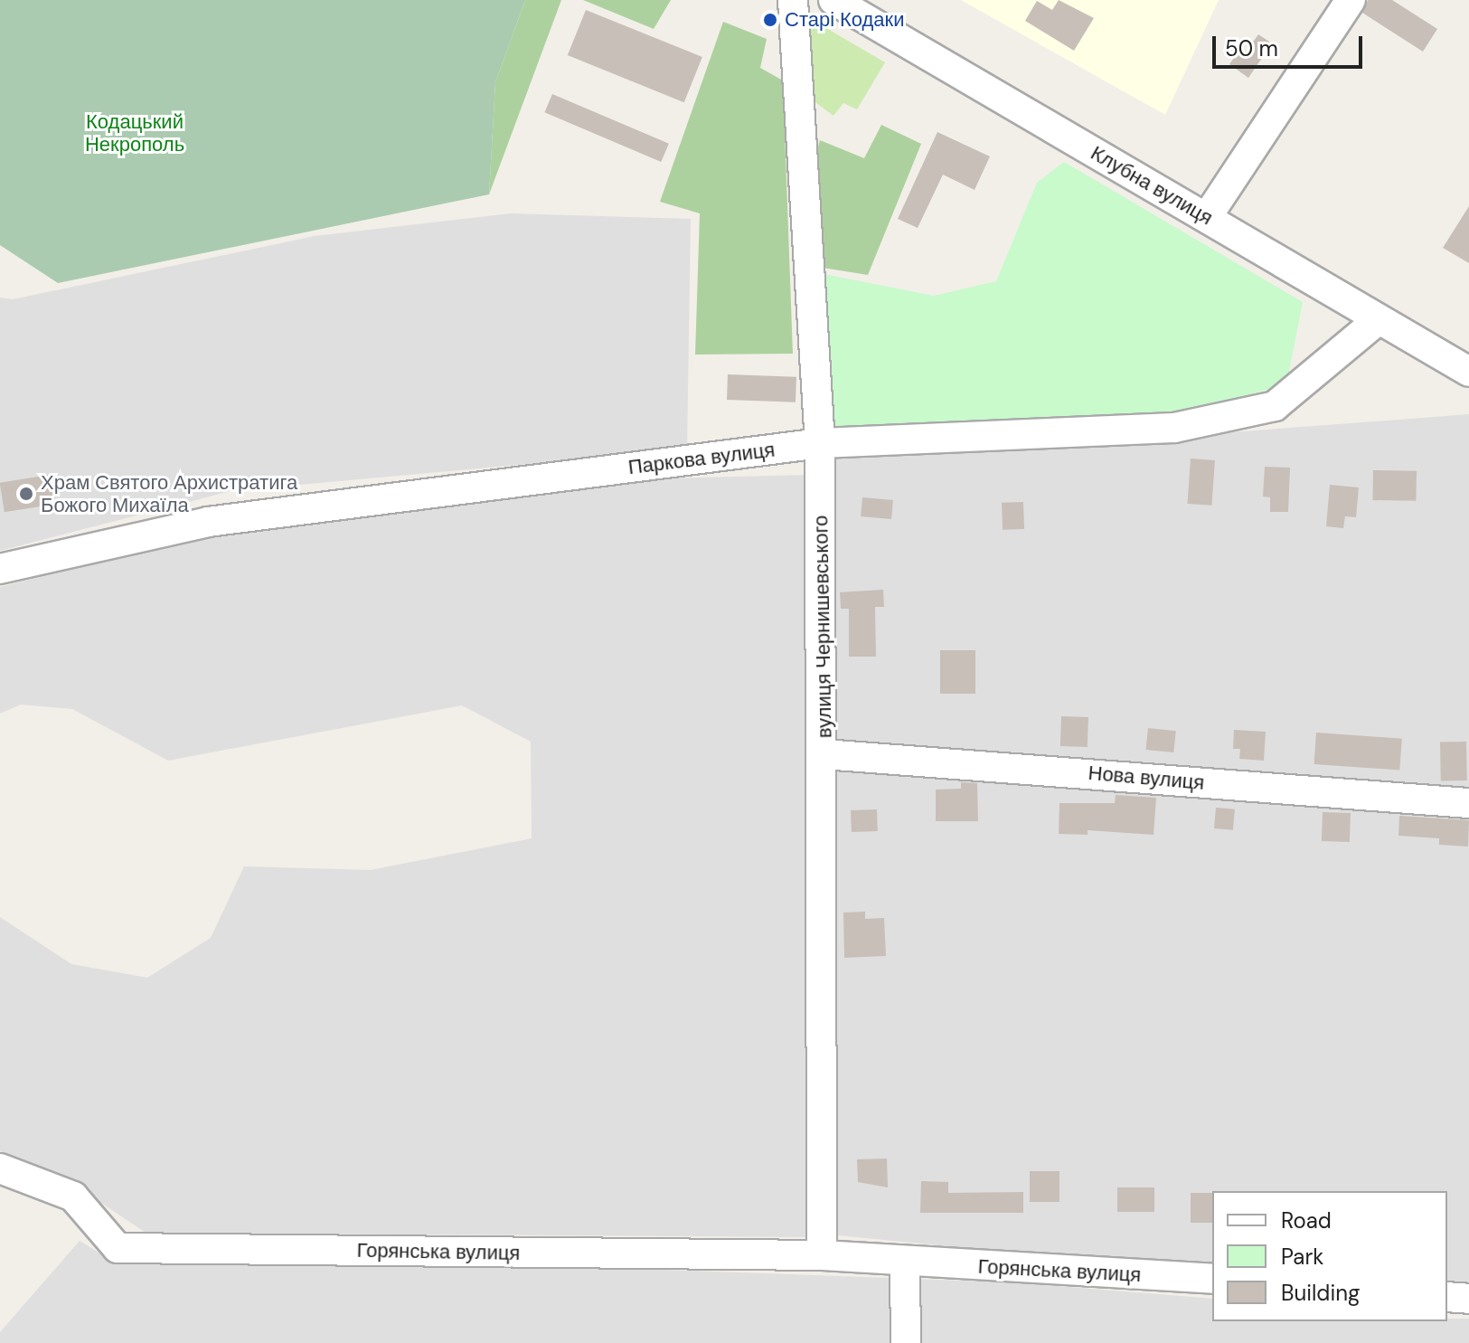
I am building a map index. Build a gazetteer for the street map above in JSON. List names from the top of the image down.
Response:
{
  "streets": {
    "street": [
      "Клубна вулиця",
      "Паркова вулиця",
      "вулиця Чернишевського",
      "Нова вулиця",
      "Горянська вулиця"
    ]
  },
  "crossings": [
    ["Клубна вулиця", "Паркова вулиця"],
    ["Паркова вулиця", "вулиця Чернишевського"],
    ["вулиця Чернишевського", "Нова вулиця"],
    ["вулиця Чернишевського", "Горянська вулиця"]
  ],
  "parks": ["Кодацький Некрополь"],
  "places": ["Старі Кодаки", "Храм Святого Архистратига Божого Михаїла"],
  "legend": ["Road", "Park", "Building"],
  "scale_bar": "50 m"
}
